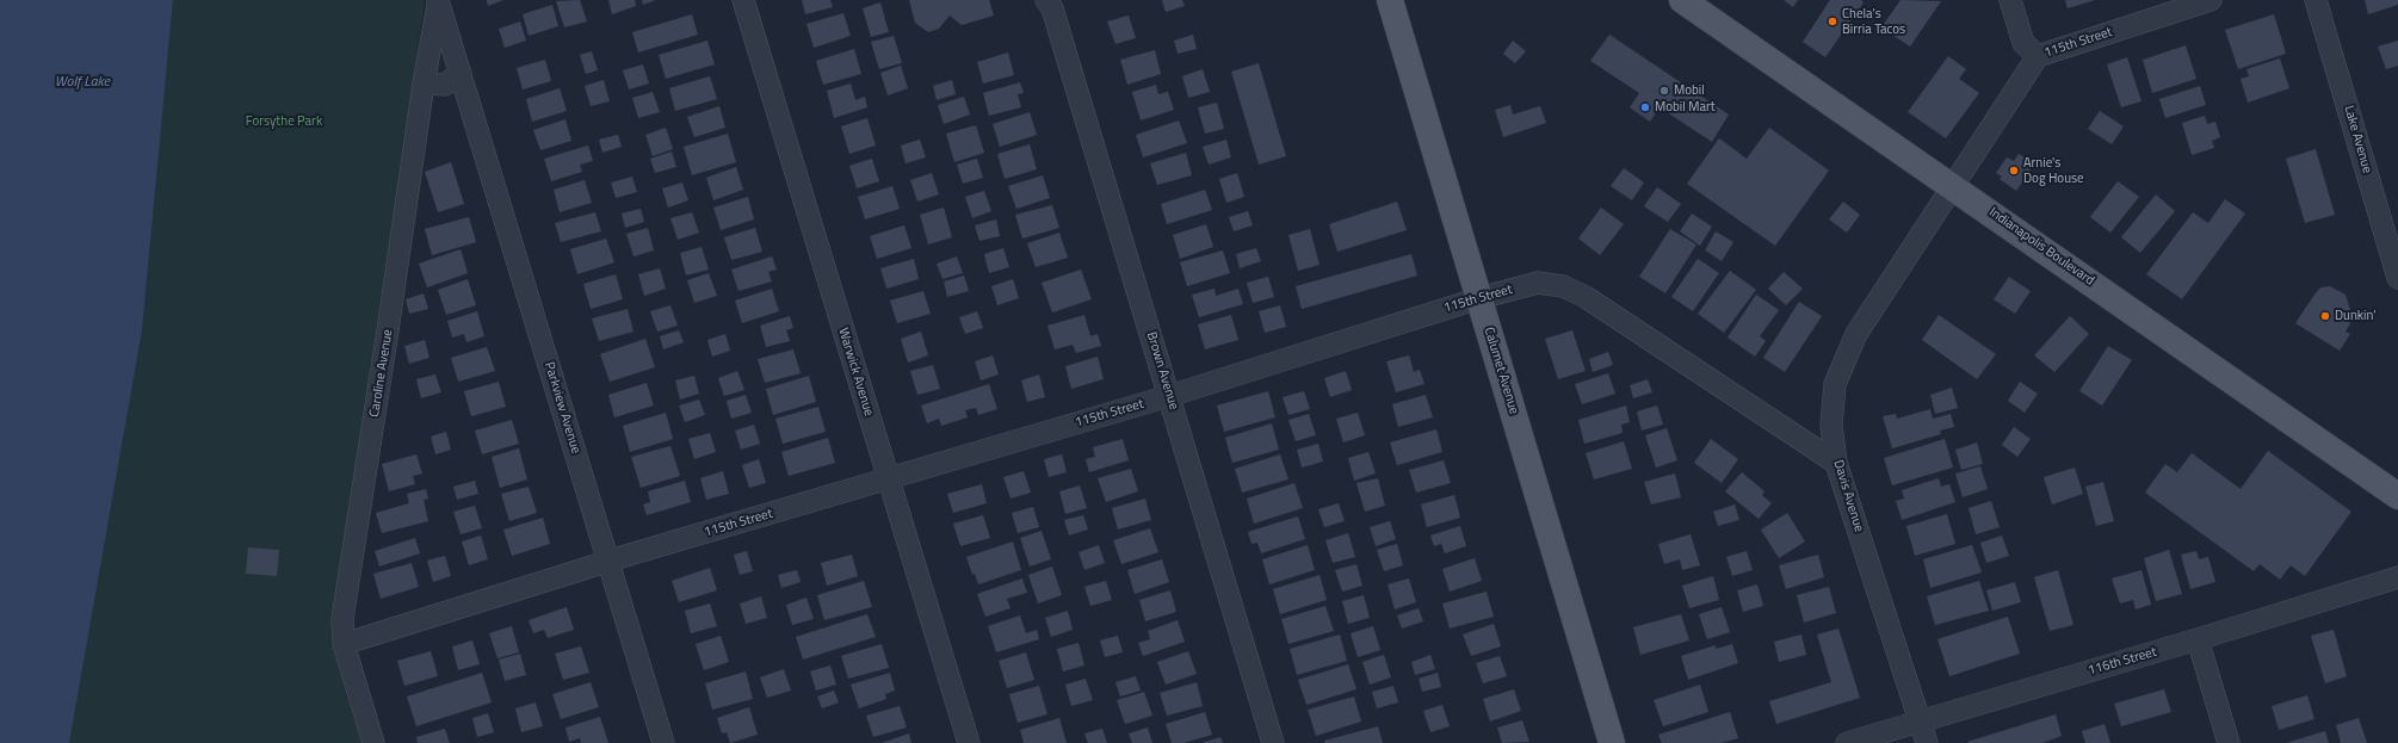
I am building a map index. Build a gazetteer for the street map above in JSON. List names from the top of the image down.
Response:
{
  "streets": {
    "main road": ["Indianapolis Boulevard", "Calumet Avenue"],
    "street": [
      "115th Street",
      "Lake Avenue",
      "Brown Avenue",
      "Warwick Avenue",
      "Caroline Avenue",
      "Parkview Avenue",
      "Davis Avenue",
      "116th Street"
    ]
  },
  "crossings": [
    ["115th Street", "Indianapolis Boulevard"],
    ["115th Street", "Brown Avenue"],
    ["115th Street", "Calumet Avenue"],
    ["115th Street", "Warwick Avenue"],
    ["115th Street", "Caroline Avenue"],
    ["115th Street", "Parkview Avenue"],
    ["115th Street", "Davis Avenue"],
    ["Indianapolis Boulevard", "Davis Avenue"],
    ["Caroline Avenue", "Parkview Avenue"],
    ["Davis Avenue", "116th Street"]
  ],
  "water": ["Wolf Lake"],
  "parks": ["Forsythe Park"],
  "places": [
    "Chela's Birria Tacos",
    "Mobil",
    "Mobil Mart",
    "Arnie's Dog House",
    "Dunkin'"
  ]
}
